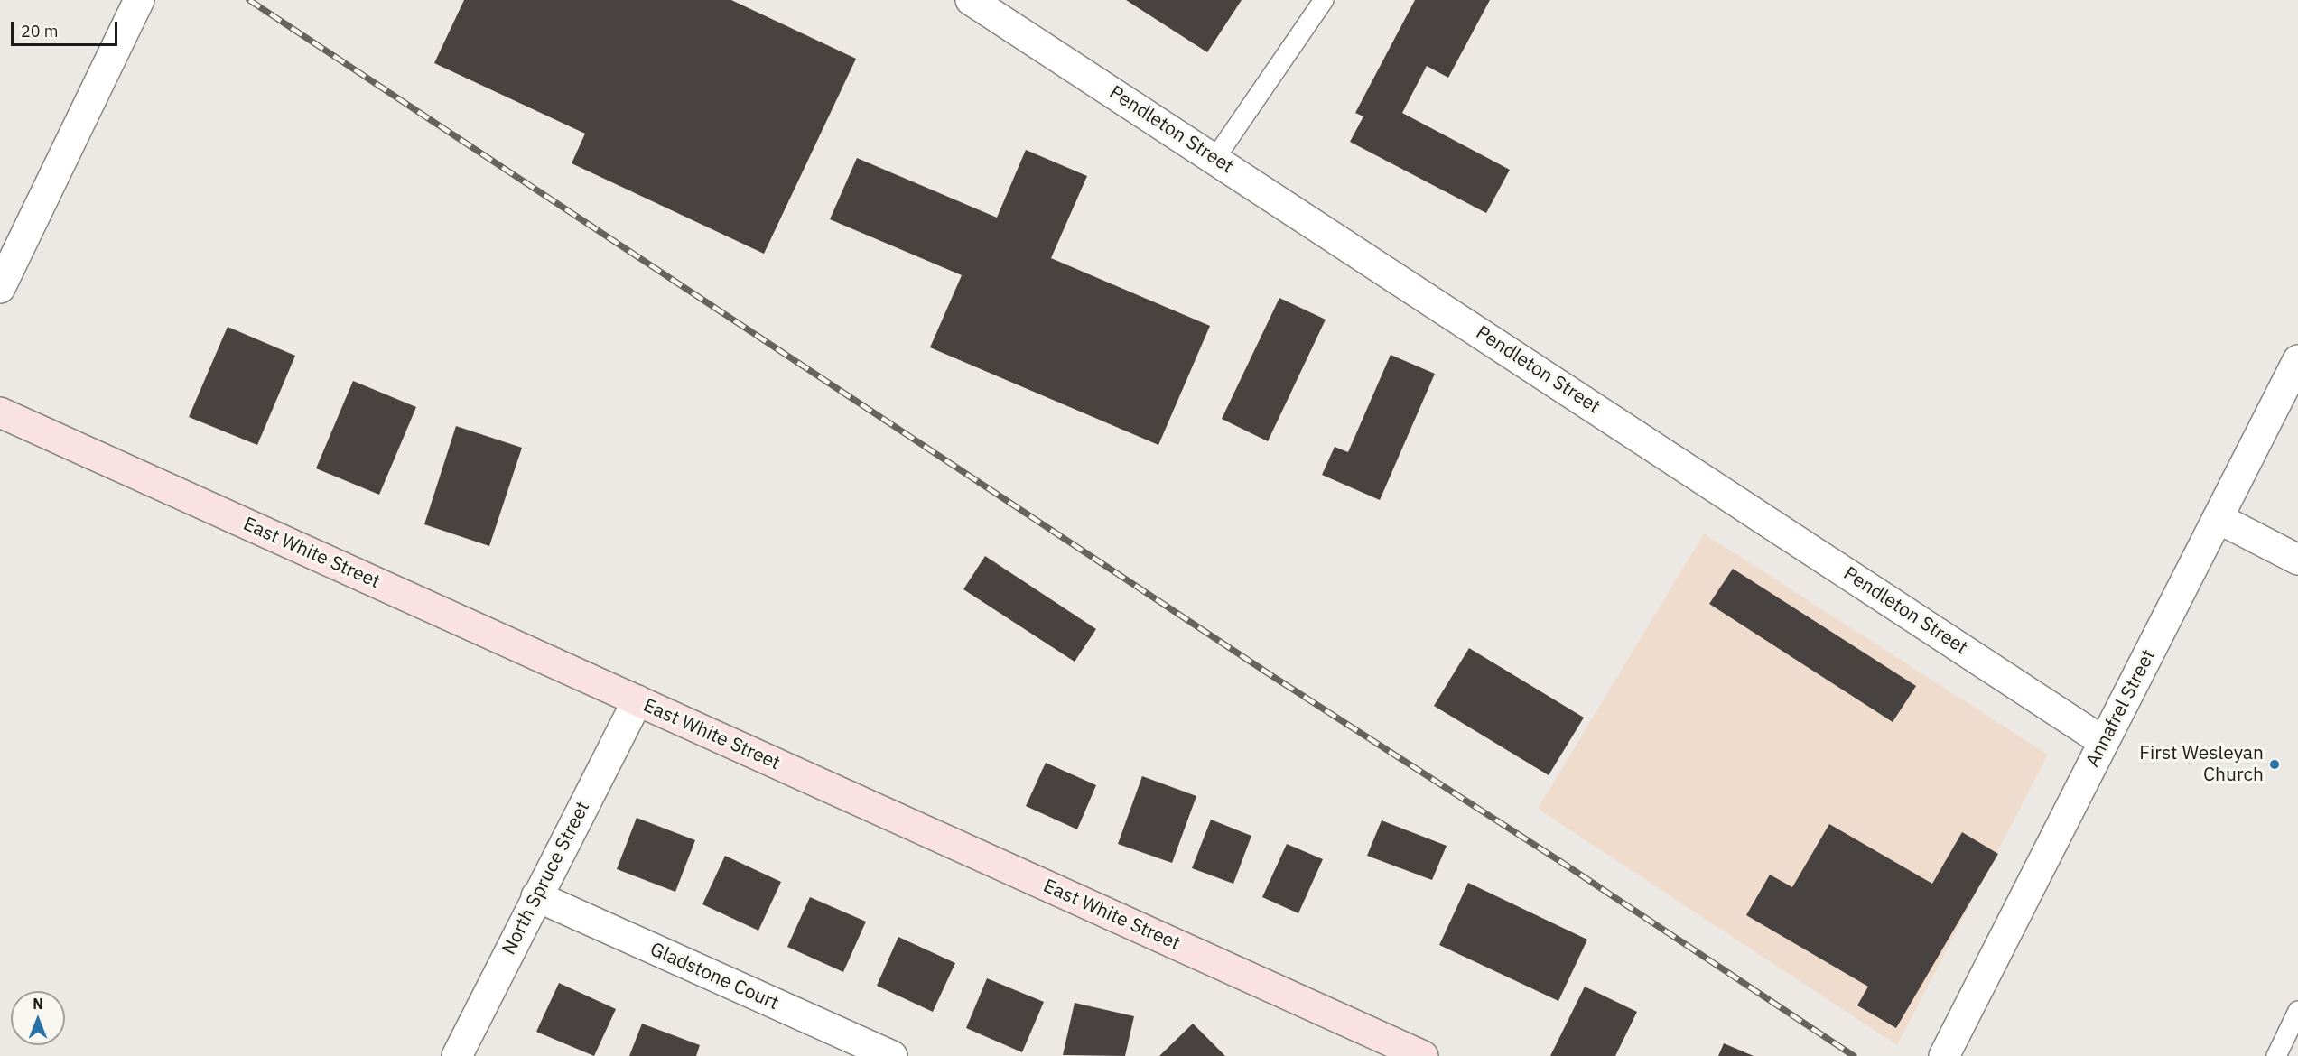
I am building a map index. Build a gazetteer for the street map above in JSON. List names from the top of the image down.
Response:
{
  "streets": {
    "street": [
      "Pendleton Street",
      "East White Street",
      "Annafrel Street",
      "North Spruce Street",
      "Gladstone Court"
    ]
  },
  "crossings": [
    ["Pendleton Street", "Annafrel Street"],
    ["East White Street", "North Spruce Street"],
    ["North Spruce Street", "Gladstone Court"]
  ],
  "places": ["First Wesleyan Church"],
  "scale_bar": "20 m",
  "north": "top"
}
